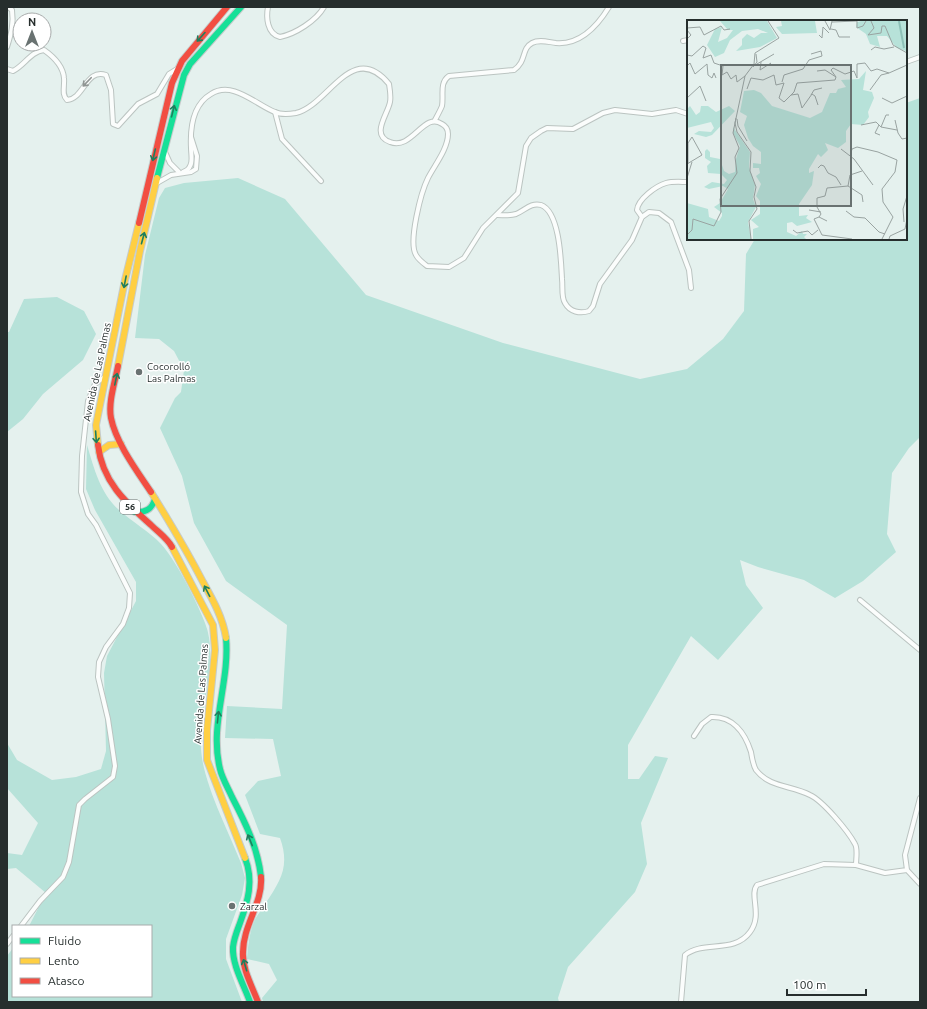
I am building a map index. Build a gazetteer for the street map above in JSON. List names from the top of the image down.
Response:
{
  "streets": {
    "main road": ["Avenida de Las Palmas", "56"]
  },
  "places": ["Cocorolló Las Palmas", "Zarzal"],
  "legend": ["Fluido", "Lento", "Atasco"],
  "scale_bar": "100 m",
  "north": "top"
}
